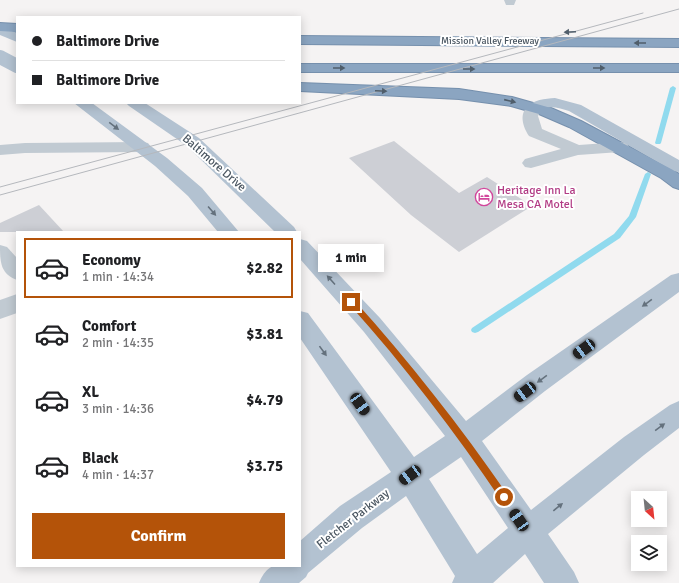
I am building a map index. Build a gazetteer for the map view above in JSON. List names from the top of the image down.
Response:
{
  "streets": {
    "highway": ["Mission Valley Freeway"],
    "main road": ["Baltimore Drive", "Fletcher Parkway"]
  },
  "places": {
    "hotel": ["Heritage Inn La Mesa CA Motel"]
  },
  "north": "bottom right",
  "page": {
    "banner": ["Baltimore Drive", "Baltimore Drive"],
    "list": [
      {
        "name": "Economy",
        "note": "1 min · 14:34",
        "value": "$2.82"
      },
      {
        "name": "Comfort",
        "note": "2 min · 14:35",
        "value": "$3.81"
      },
      {
        "name": "XL",
        "note": "3 min · 14:36",
        "value": "$4.79"
      },
      {
        "name": "Black",
        "note": "4 min · 14:37",
        "value": "$3.75"
      }
    ],
    "bubble": "1 min",
    "buttons": "Confirm"
  }
}
